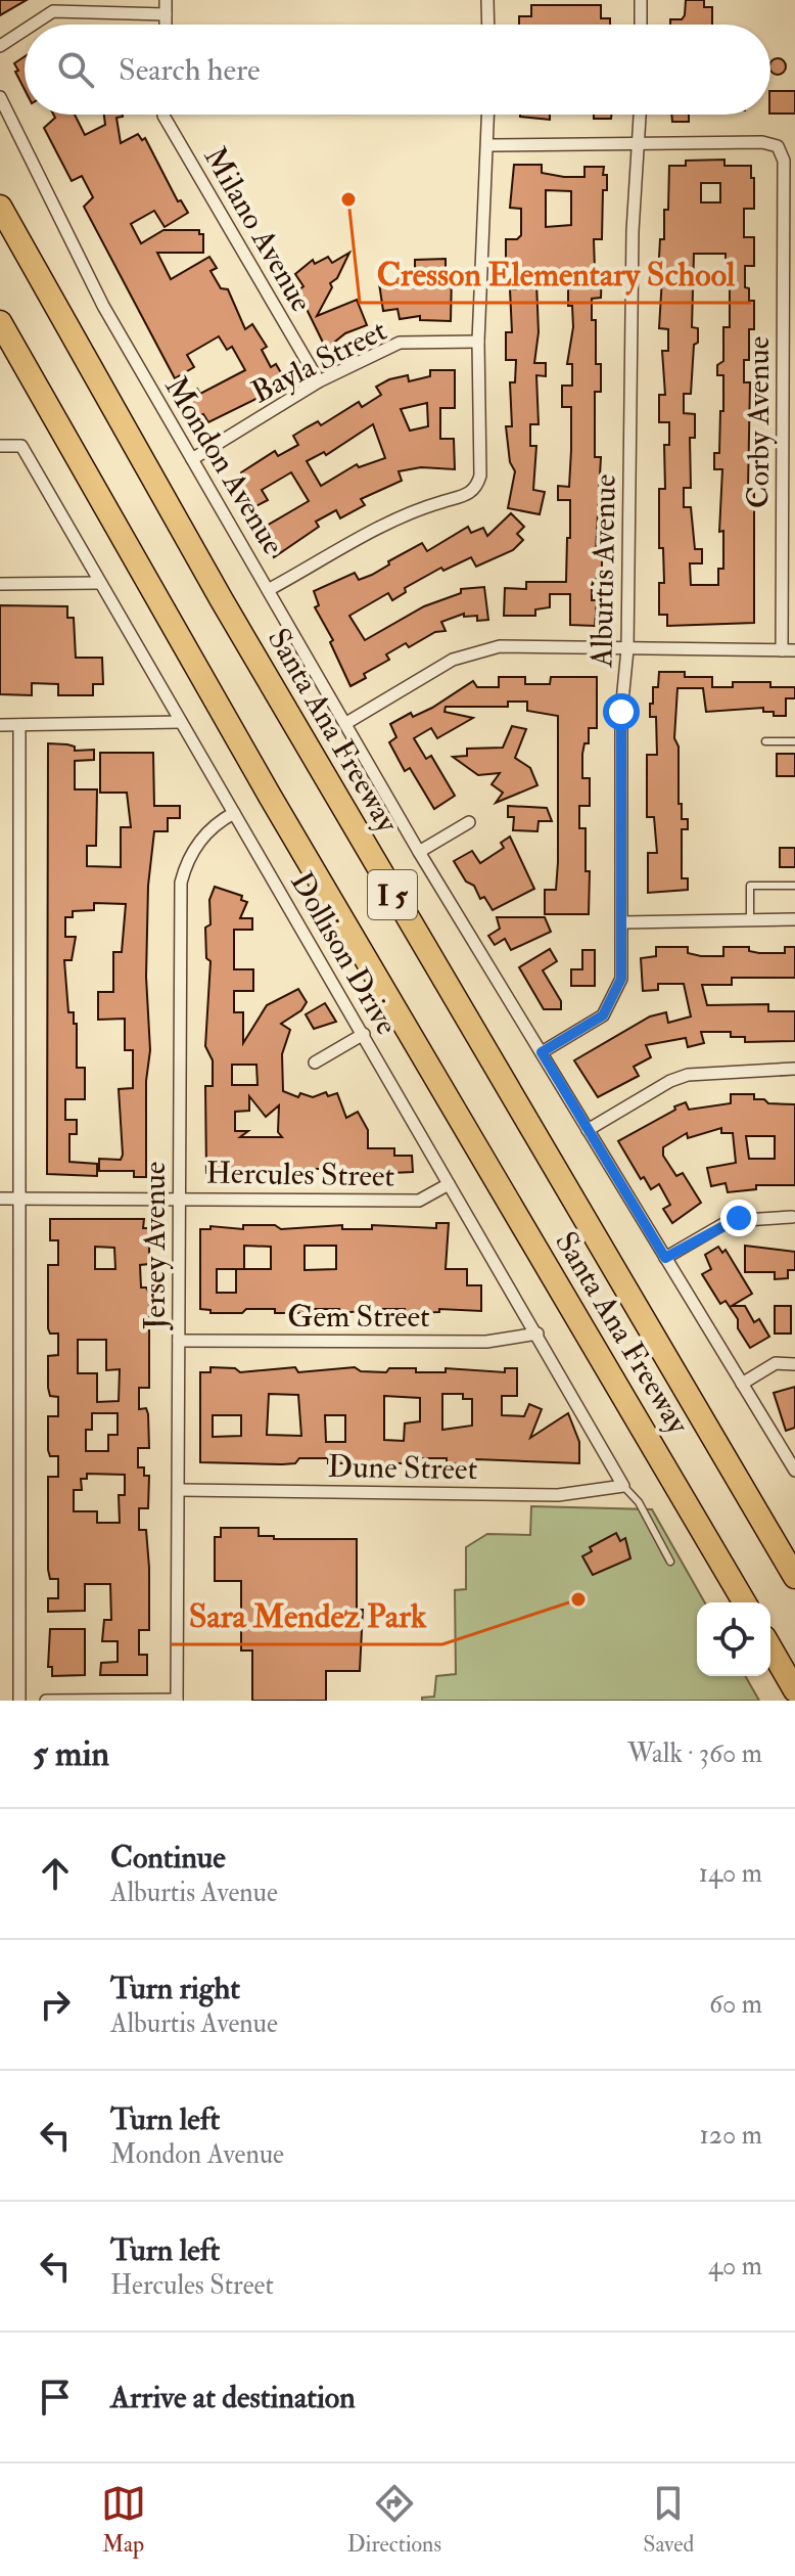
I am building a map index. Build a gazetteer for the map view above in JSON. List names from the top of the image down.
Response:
{
  "streets": {
    "highway": ["Santa Ana Freeway", "I 5"],
    "street": [
      "Milano Avenue",
      "Bayla Street",
      "Corby Avenue",
      "Mondon Avenue",
      "Alburtis Avenue",
      "Dollison Drive",
      "Hercules Street",
      "Jersey Avenue",
      "Gem Street",
      "Dune Street"
    ]
  },
  "crossings": [
    ["Milano Avenue", "Bayla Street"],
    ["Bayla Street", "Mondon Avenue"],
    ["Corby Avenue", "Alburtis Avenue"],
    ["Mondon Avenue", "Alburtis Avenue"],
    ["Dollison Drive", "Hercules Street"],
    ["Dollison Drive", "Jersey Avenue"],
    ["Dollison Drive", "Gem Street"],
    ["Dollison Drive", "Dune Street"],
    ["Hercules Street", "Jersey Avenue"],
    ["Jersey Avenue", "Gem Street"],
    ["Jersey Avenue", "Dune Street"]
  ],
  "places": ["Cresson Elementary School", "Sara Mendez Park"],
  "page": {
    "search": "Search here",
    "heading": ["5 min", "Walk · 360 m"],
    "list": [
      ["Continue", "Alburtis Avenue", "140 m"],
      ["Turn right", "Alburtis Avenue", "60 m"],
      ["Turn left", "Mondon Avenue", "120 m"],
      ["Turn left", "Hercules Street", "40 m"],
      "Arrive at destination"
    ],
    "nav": ["Map", "Directions", "Saved"]
  }
}
